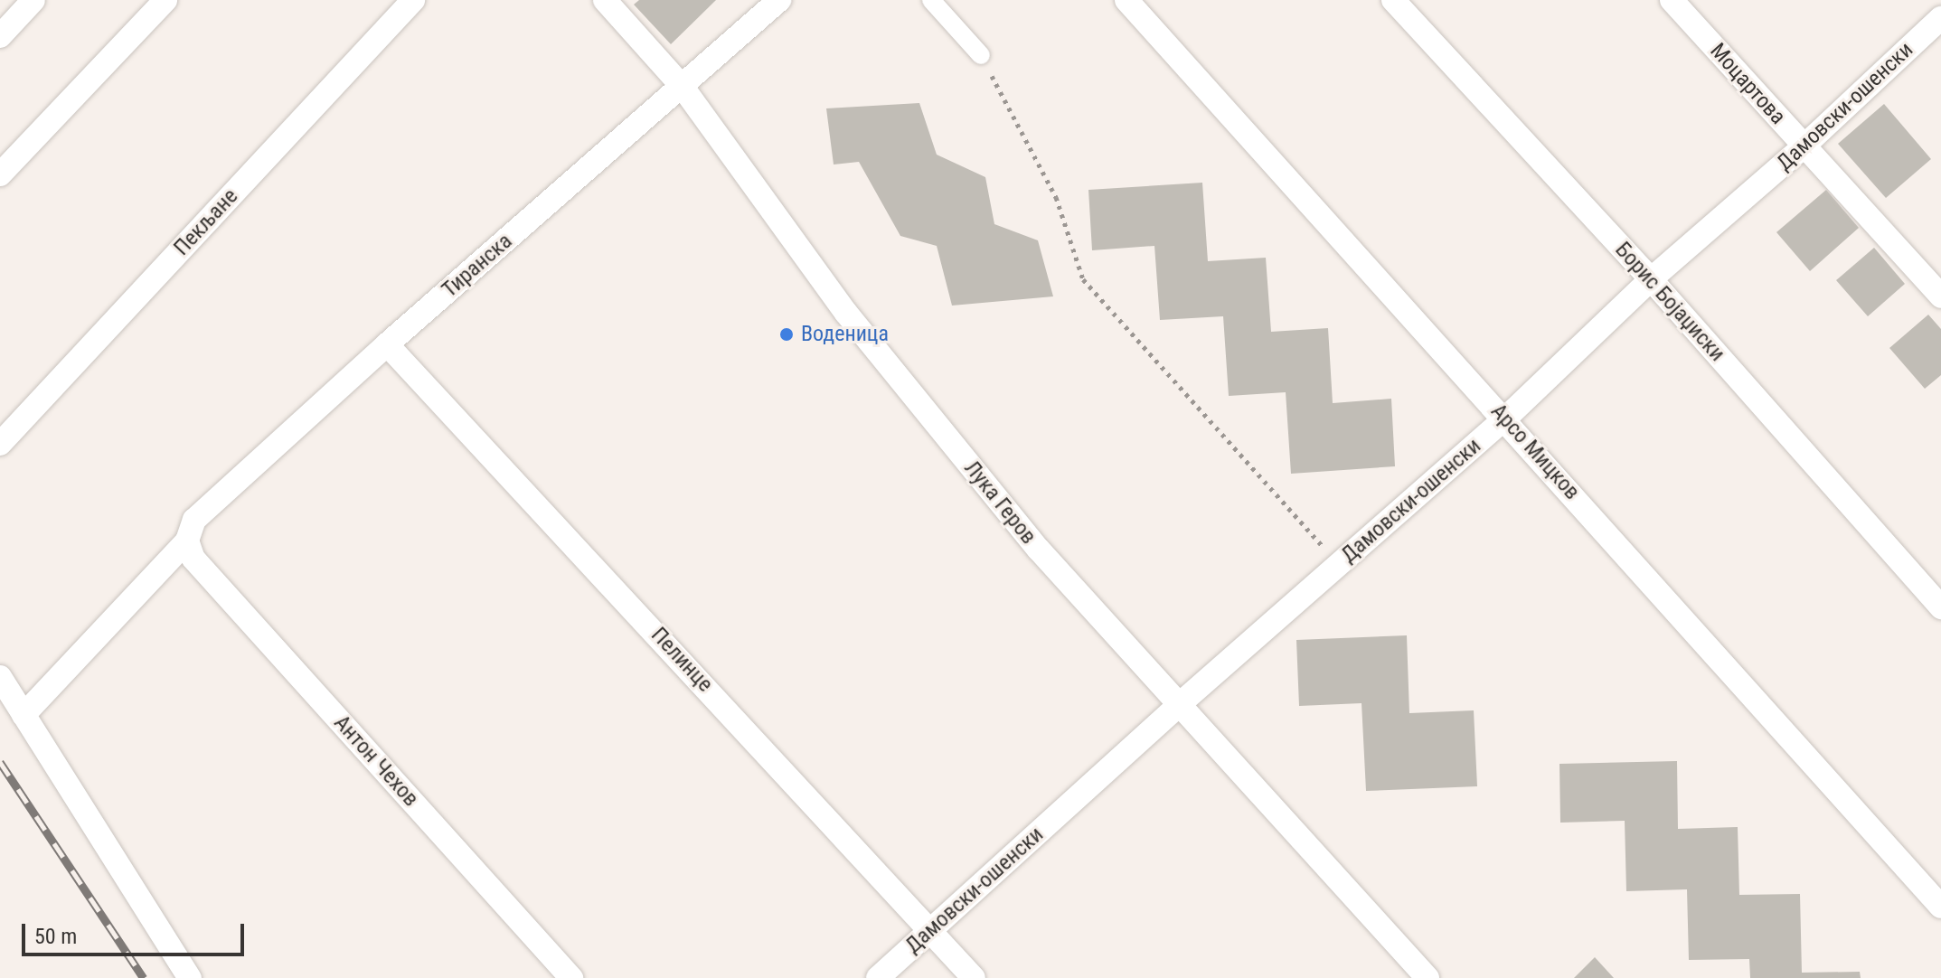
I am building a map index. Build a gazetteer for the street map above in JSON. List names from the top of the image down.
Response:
{
  "streets": {
    "street": [
      "Моцартова",
      "Дамовски-ошенски",
      "Пекљане",
      "Тиранска",
      "Борис Бојаџиски",
      "Арсо Мицков",
      "Лука Геров",
      "Пелинце",
      "Антон Чехов"
    ]
  },
  "crossings": [
    ["Моцартова", "Дамовски-ошенски"],
    ["Дамовски-ошенски", "Борис Бојаџиски"],
    ["Дамовски-ошенски", "Арсо Мицков"],
    ["Дамовски-ошенски", "Лука Геров"],
    ["Дамовски-ошенски", "Пелинце"],
    ["Тиранска", "Лука Геров"],
    ["Тиранска", "Пелинце"],
    ["Тиранска", "Антон Чехов"]
  ],
  "places": ["Воденица"],
  "scale_bar": "50 m"
}
